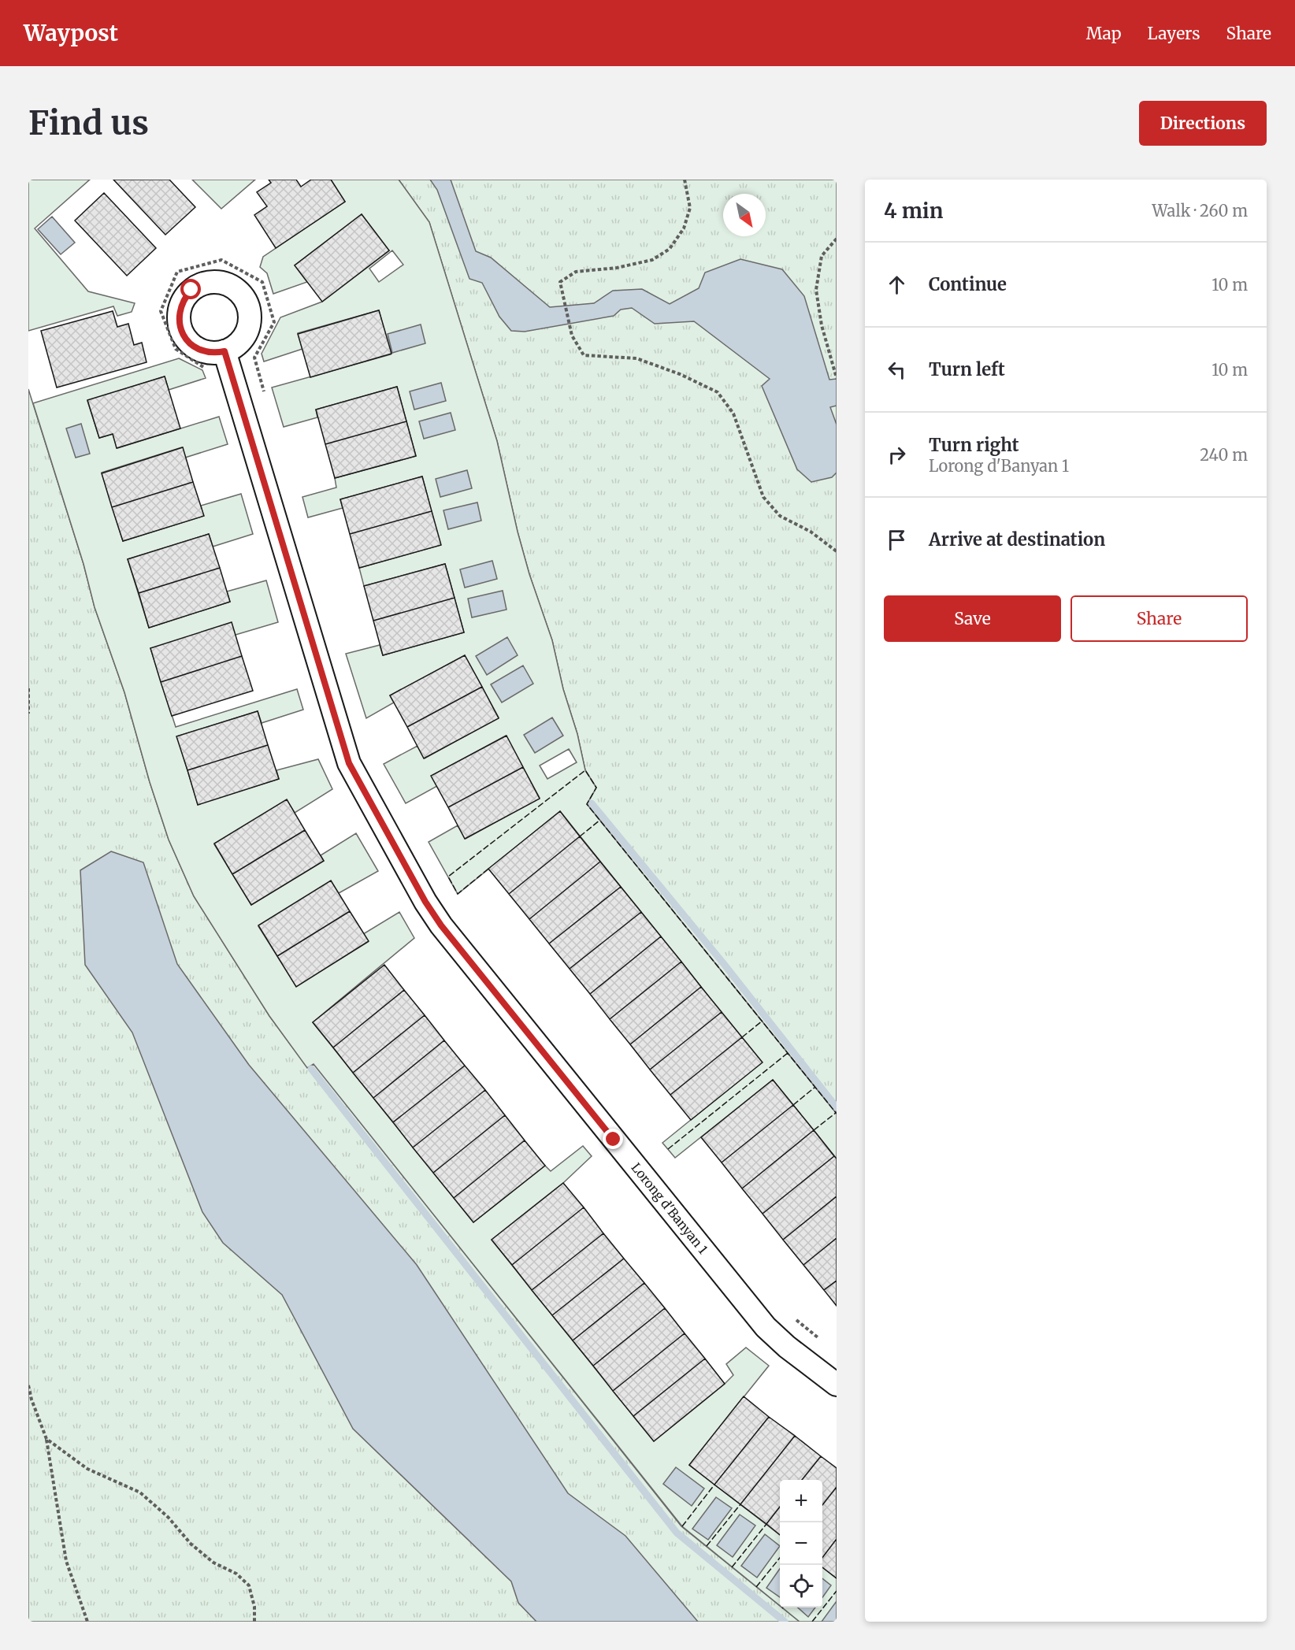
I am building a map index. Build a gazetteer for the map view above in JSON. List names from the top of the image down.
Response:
{
  "streets": {
    "street": ["Lorong d'Banyan 1"]
  },
  "north": "bottom right",
  "page": {
    "header": "Waypost",
    "nav": ["Map", "Layers", "Share"],
    "buttons": [
      "Directions",
      ["Save", "Share"]
    ],
    "title": "Find us",
    "heading": ["4 min", "Walk · 260 m"],
    "list": [
      ["Continue", "10 m"],
      ["Turn left", "10 m"],
      ["Turn right", "Lorong d'Banyan 1", "240 m"],
      "Arrive at destination"
    ],
    "map_buttons": ["+", "−"]
  }
}
